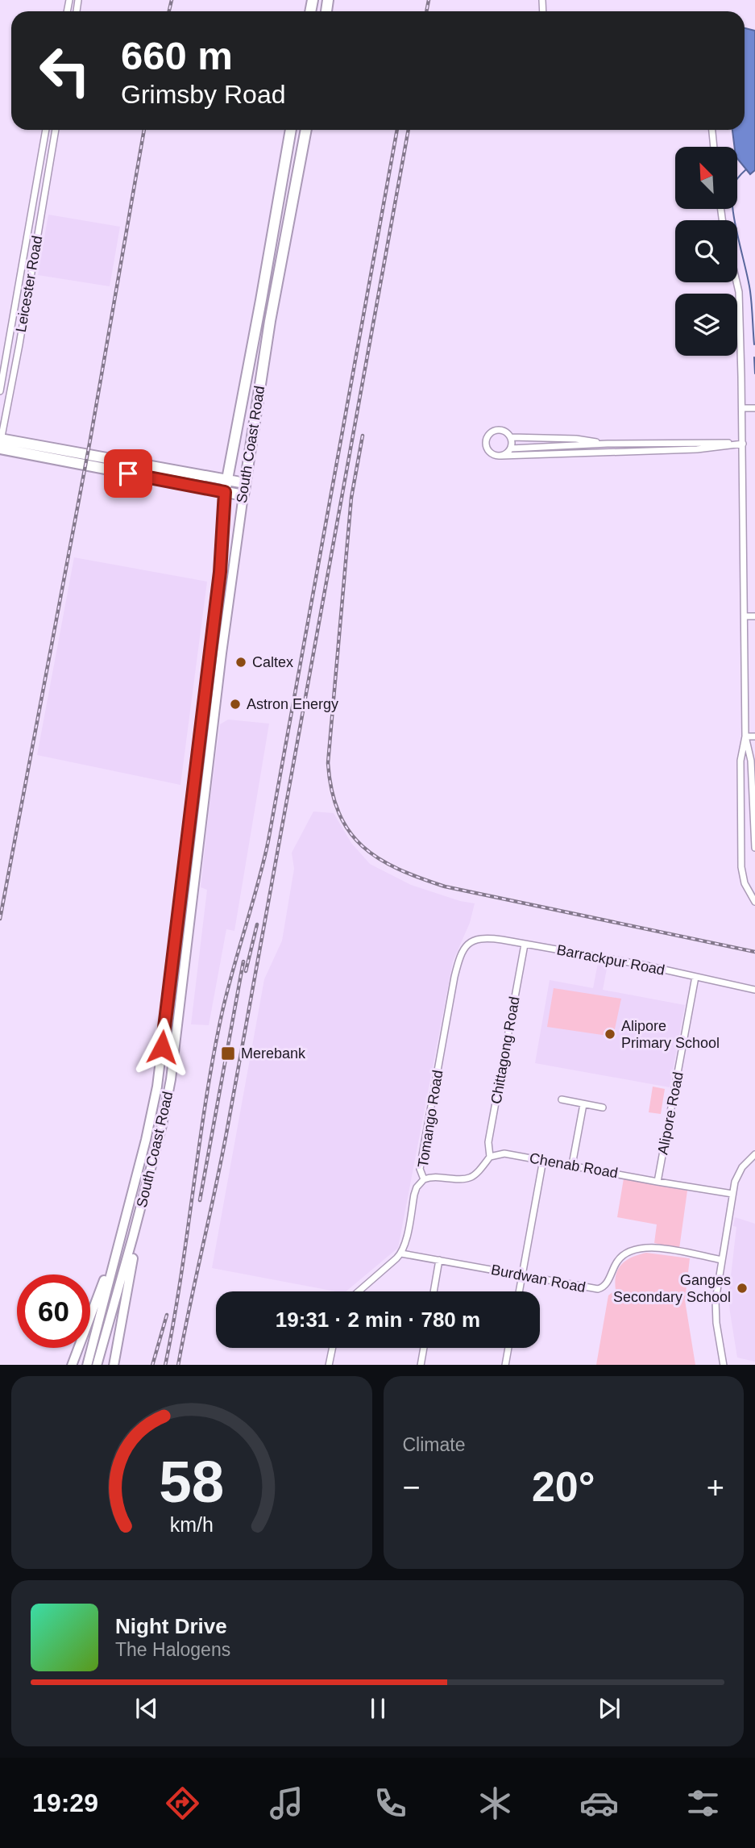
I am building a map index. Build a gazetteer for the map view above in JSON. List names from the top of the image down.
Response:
{
  "streets": {
    "highway": ["South Coast Road"],
    "street": [
      "Leicester Road",
      "Barrackpur Road",
      "Chittagong Road",
      "Alipore Road",
      "Tomango Road",
      "Chenab Road",
      "Burdwan Road"
    ]
  },
  "crossings": [
    ["Barrackpur Road", "Chittagong Road"],
    ["Barrackpur Road", "Alipore Road"],
    ["Barrackpur Road", "Tomango Road"],
    ["Chittagong Road", "Chenab Road"],
    ["Alipore Road", "Chenab Road"],
    ["Tomango Road", "Burdwan Road"]
  ],
  "places": {
    "other": [
      "Caltex",
      "Astron Energy",
      "Alipore Primary School",
      "Ganges Secondary School"
    ],
    "transit": ["Merebank"]
  },
  "north": "top left",
  "page": {
    "turn": ["660 m", "Grimsby Road"],
    "limit": "60",
    "trip": "19:31 · 2 min · 780 m",
    "tile": "Climate",
    "heat": ["−", "20°", "+"],
    "song": ["Night Drive", "The Halogens"],
    "tabs": "19:29",
    "gauge": ["58", "km/h"]
  }
}
